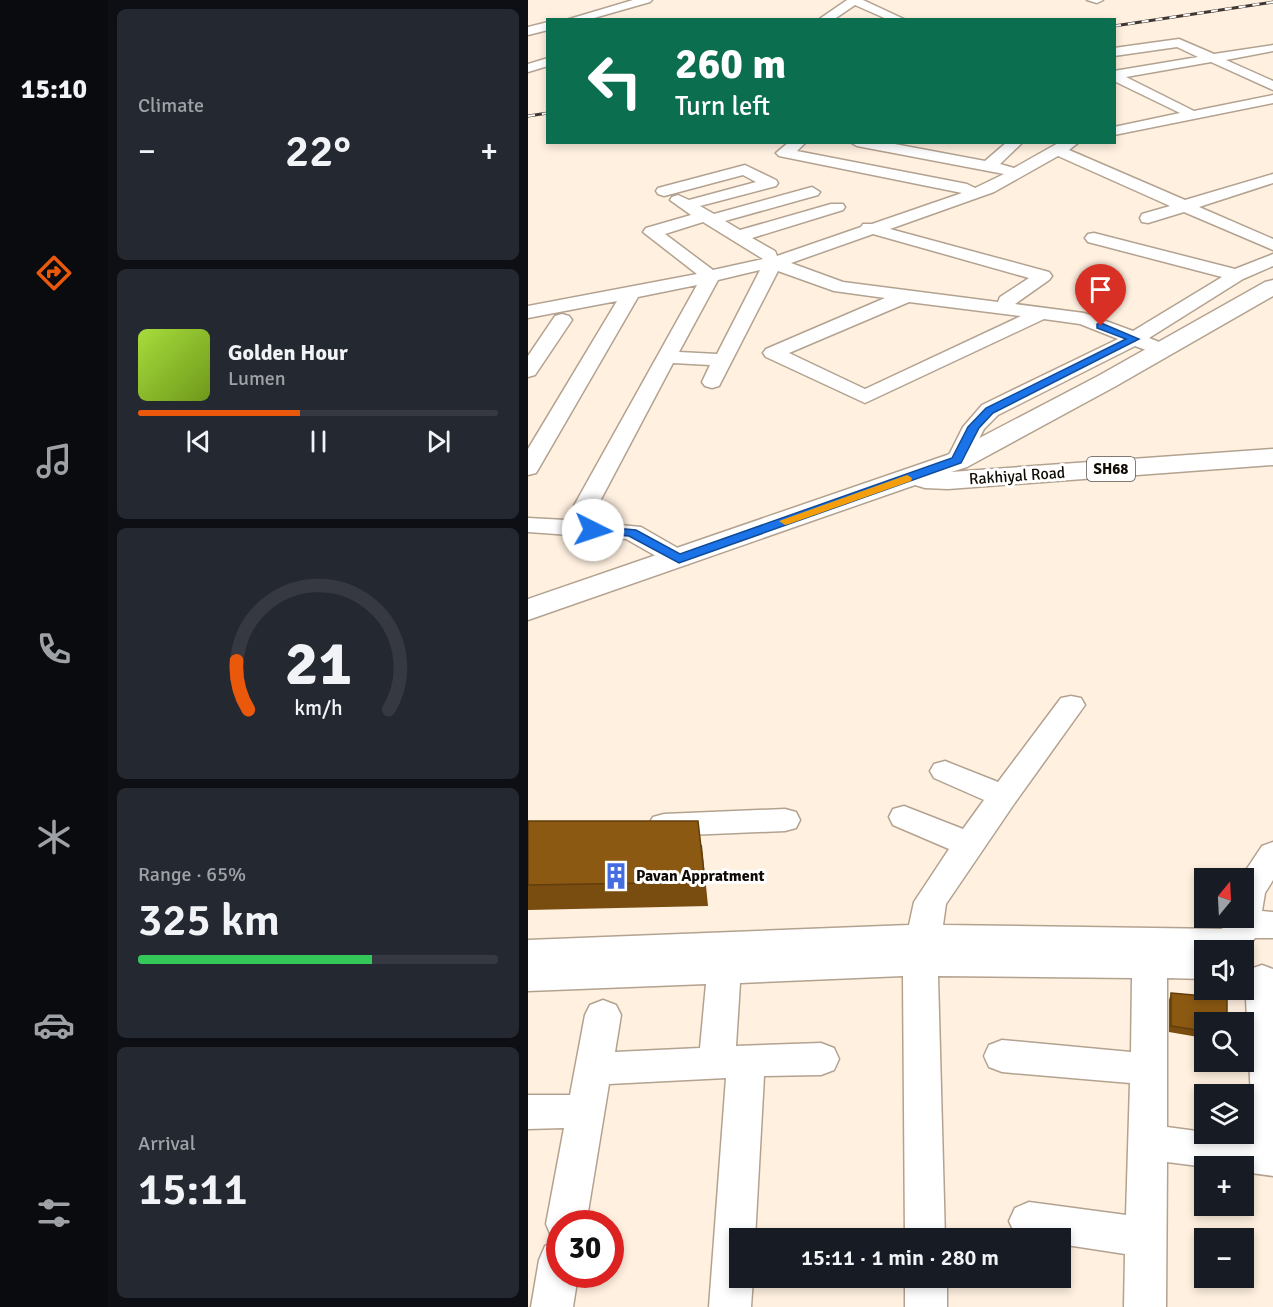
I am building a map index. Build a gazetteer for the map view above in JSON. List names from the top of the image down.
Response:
{
  "streets": {
    "main road": ["SH68", "Rakhiyal Road"]
  },
  "places": {
    "building": ["Pavan Appratment"]
  },
  "north": "top",
  "page": {
    "tabs": "15:10",
    "tile": [
      "Climate",
      ["Range · 65%", "325 km"],
      ["Arrival", "15:11"]
    ],
    "turn": ["260 m", "Turn left"],
    "heat": ["−", "22°", "+"],
    "song": ["Golden Hour", "Lumen"],
    "map_buttons": ["+", "−"],
    "limit": "30",
    "trip": "15:11 · 1 min · 280 m",
    "gauge": ["21", "km/h"]
  }
}
